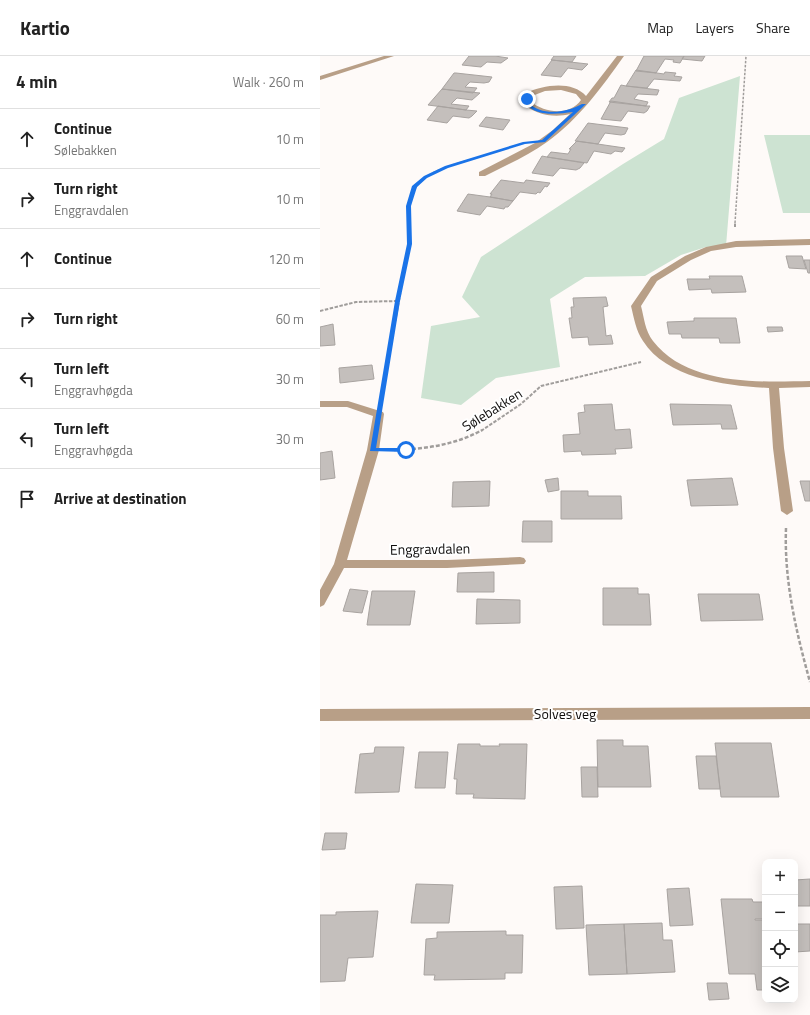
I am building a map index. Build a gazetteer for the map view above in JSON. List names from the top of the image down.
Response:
{
  "streets": {
    "street": ["Enggravdalen", "Solves veg"],
    "path": ["Sølebakken"]
  },
  "page": {
    "header": "Kartio",
    "nav": ["Map", "Layers", "Share"],
    "heading": ["4 min", "Walk · 260 m"],
    "list": [
      ["Continue", "Sølebakken", "10 m"],
      ["Turn right", "Enggravdalen", "10 m"],
      ["Continue", "120 m"],
      ["Turn right", "60 m"],
      ["Turn left", "Enggravhøgda", "30 m"],
      ["Turn left", "Enggravhøgda", "30 m"],
      "Arrive at destination"
    ],
    "map_buttons": ["+", "−"]
  }
}
